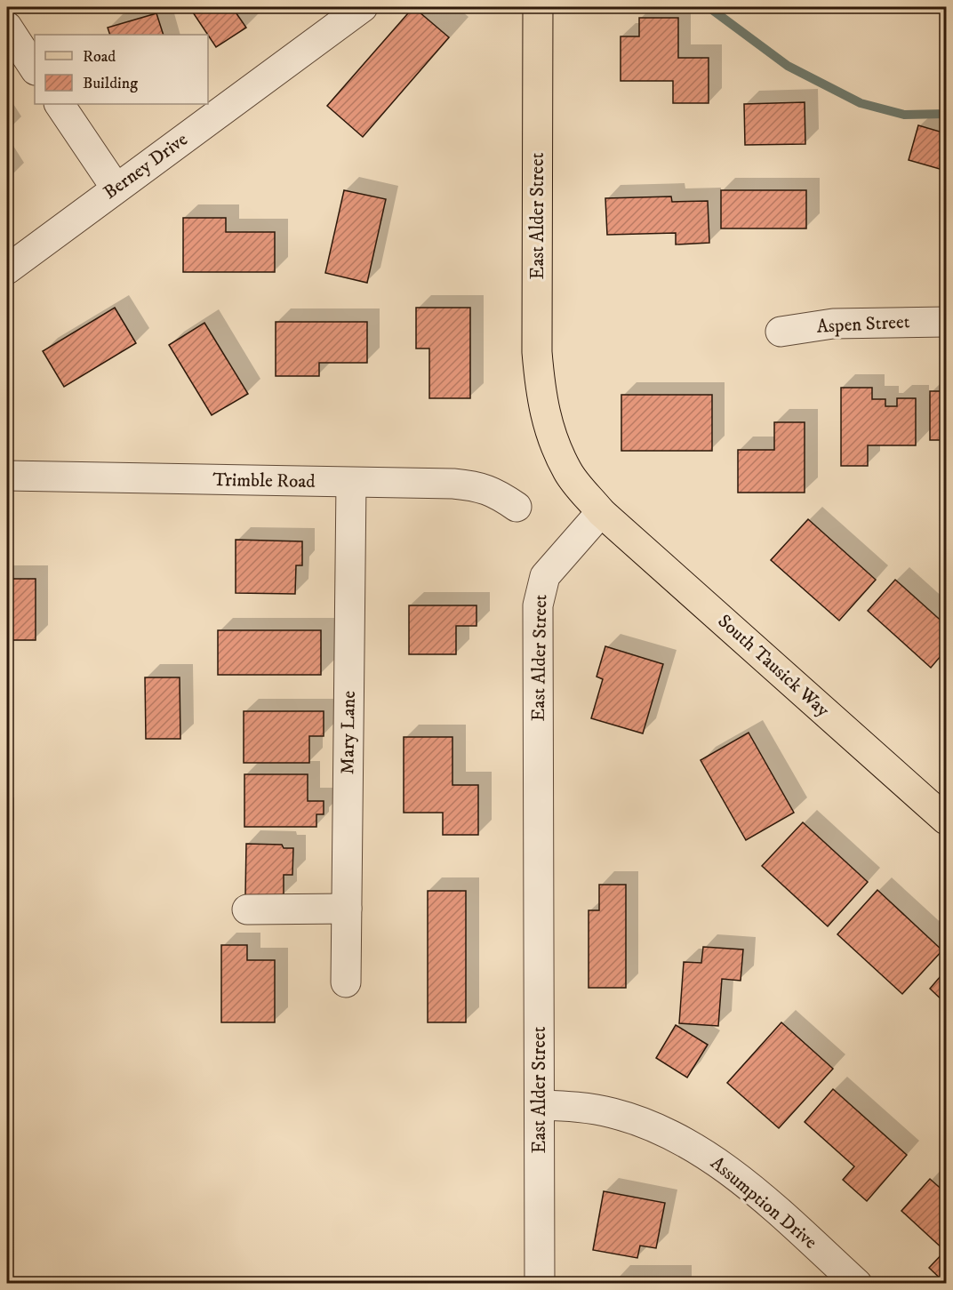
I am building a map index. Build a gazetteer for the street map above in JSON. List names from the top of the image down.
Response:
{
  "streets": {
    "main road": ["East Alder Street", "South Tausick Way"],
    "street": [
      "Berney Drive",
      "Aspen Street",
      "Trimble Road",
      "Mary Lane",
      "Assumption Drive"
    ]
  },
  "crossings": [
    ["East Alder Street", "South Tausick Way"],
    ["East Alder Street", "Assumption Drive"],
    ["Trimble Road", "Mary Lane"]
  ],
  "legend": ["Road", "Building"]
}
